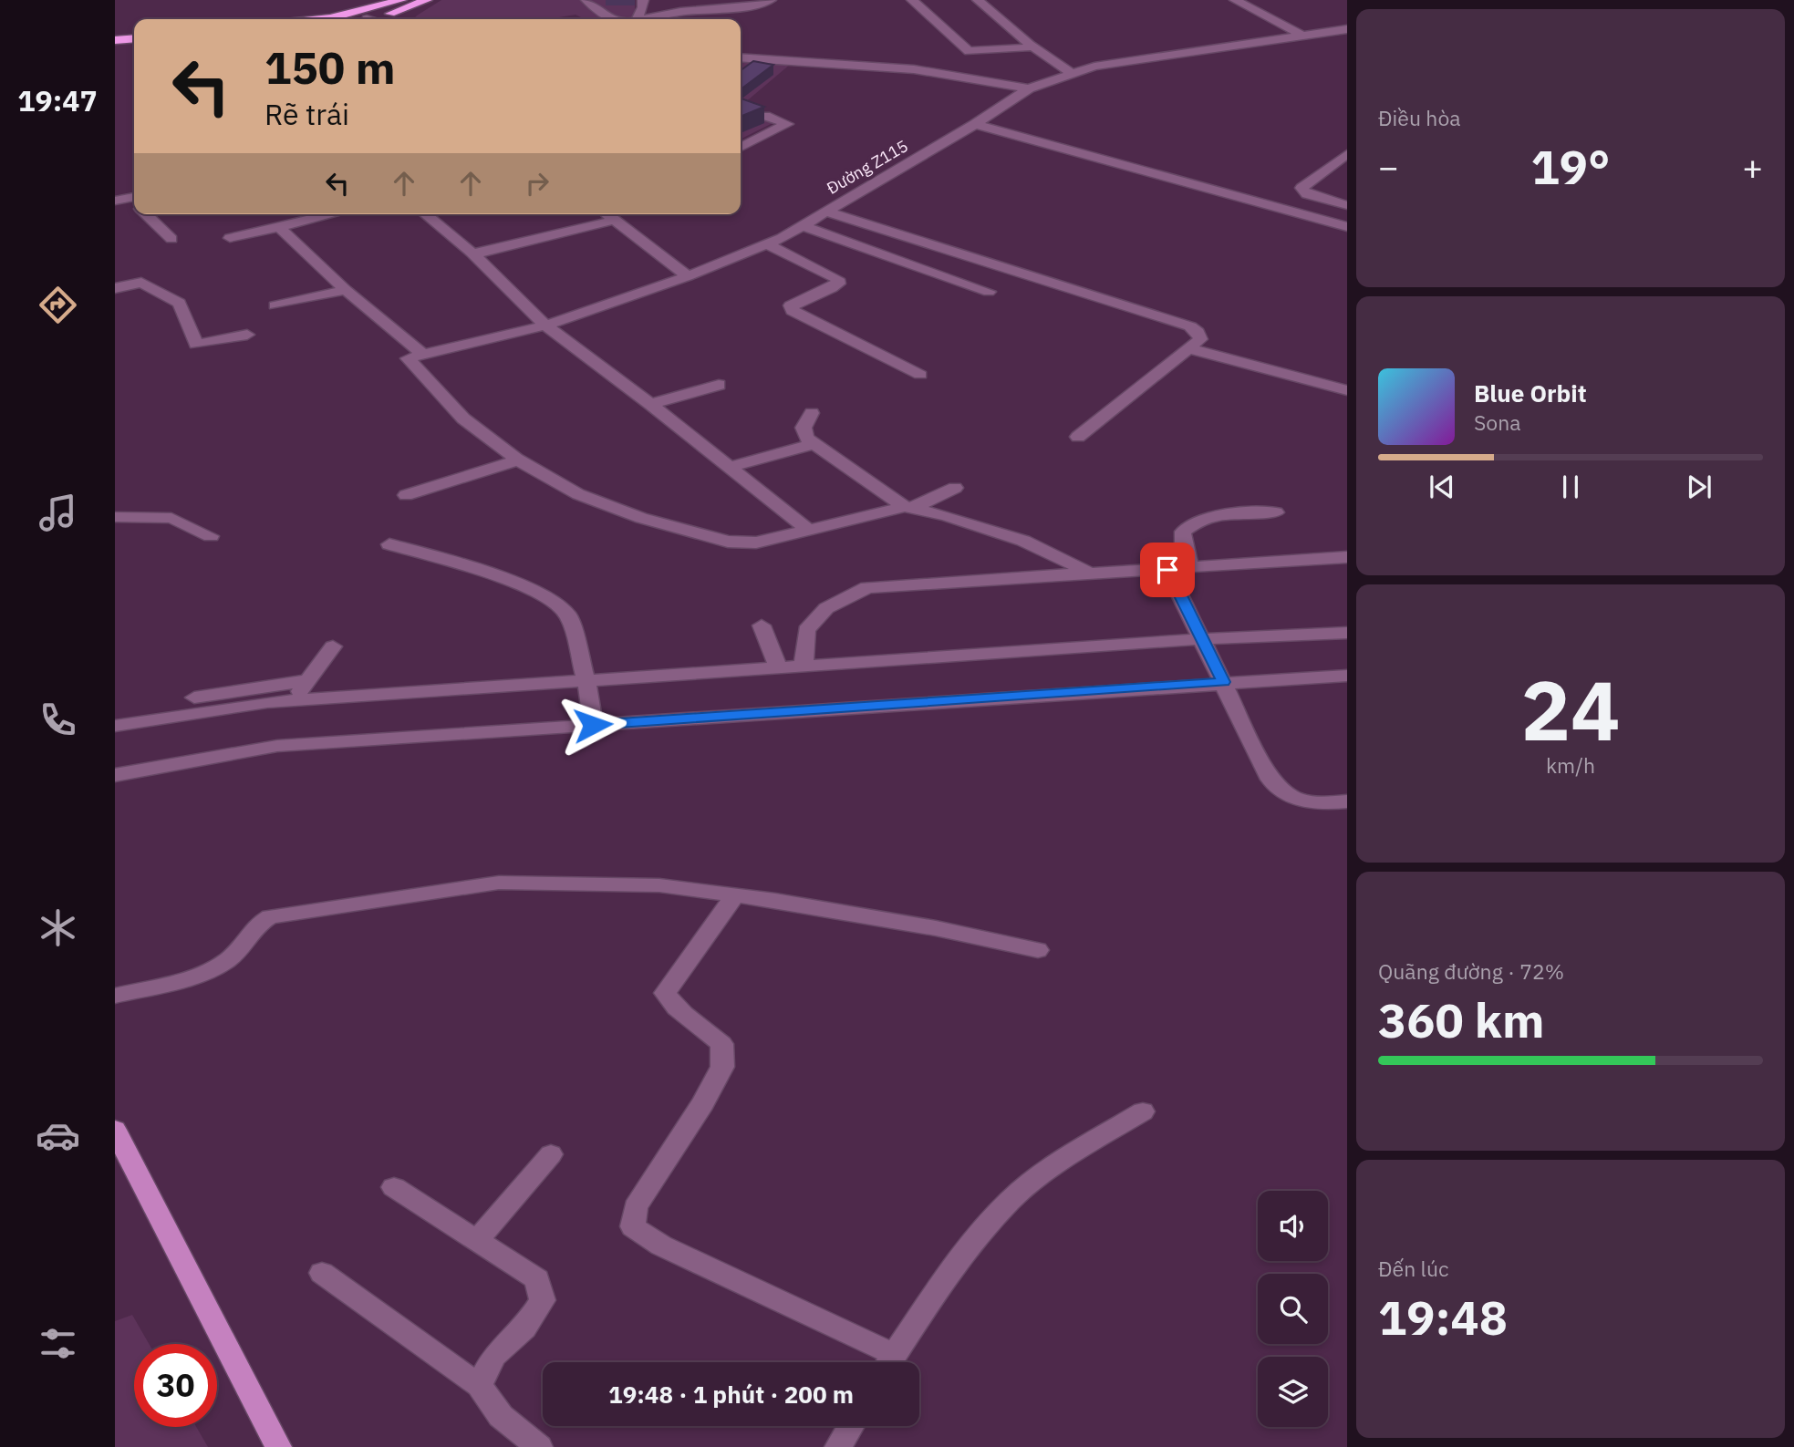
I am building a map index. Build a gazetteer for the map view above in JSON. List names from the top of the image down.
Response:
{
  "streets": {
    "street": ["Đường Z115"]
  },
  "page": {
    "tabs": "19:47",
    "tile": [
      "Điều hòa",
      ["24", "km/h"],
      ["Quãng đường · 72%", "360 km"],
      ["Đến lúc", "19:48"]
    ],
    "turn": ["150 m", "Rẽ trái"],
    "heat": ["−", "19°", "+"],
    "song": ["Blue Orbit", "Sona"],
    "limit": "30",
    "trip": "19:48 · 1 phút · 200 m"
  }
}
